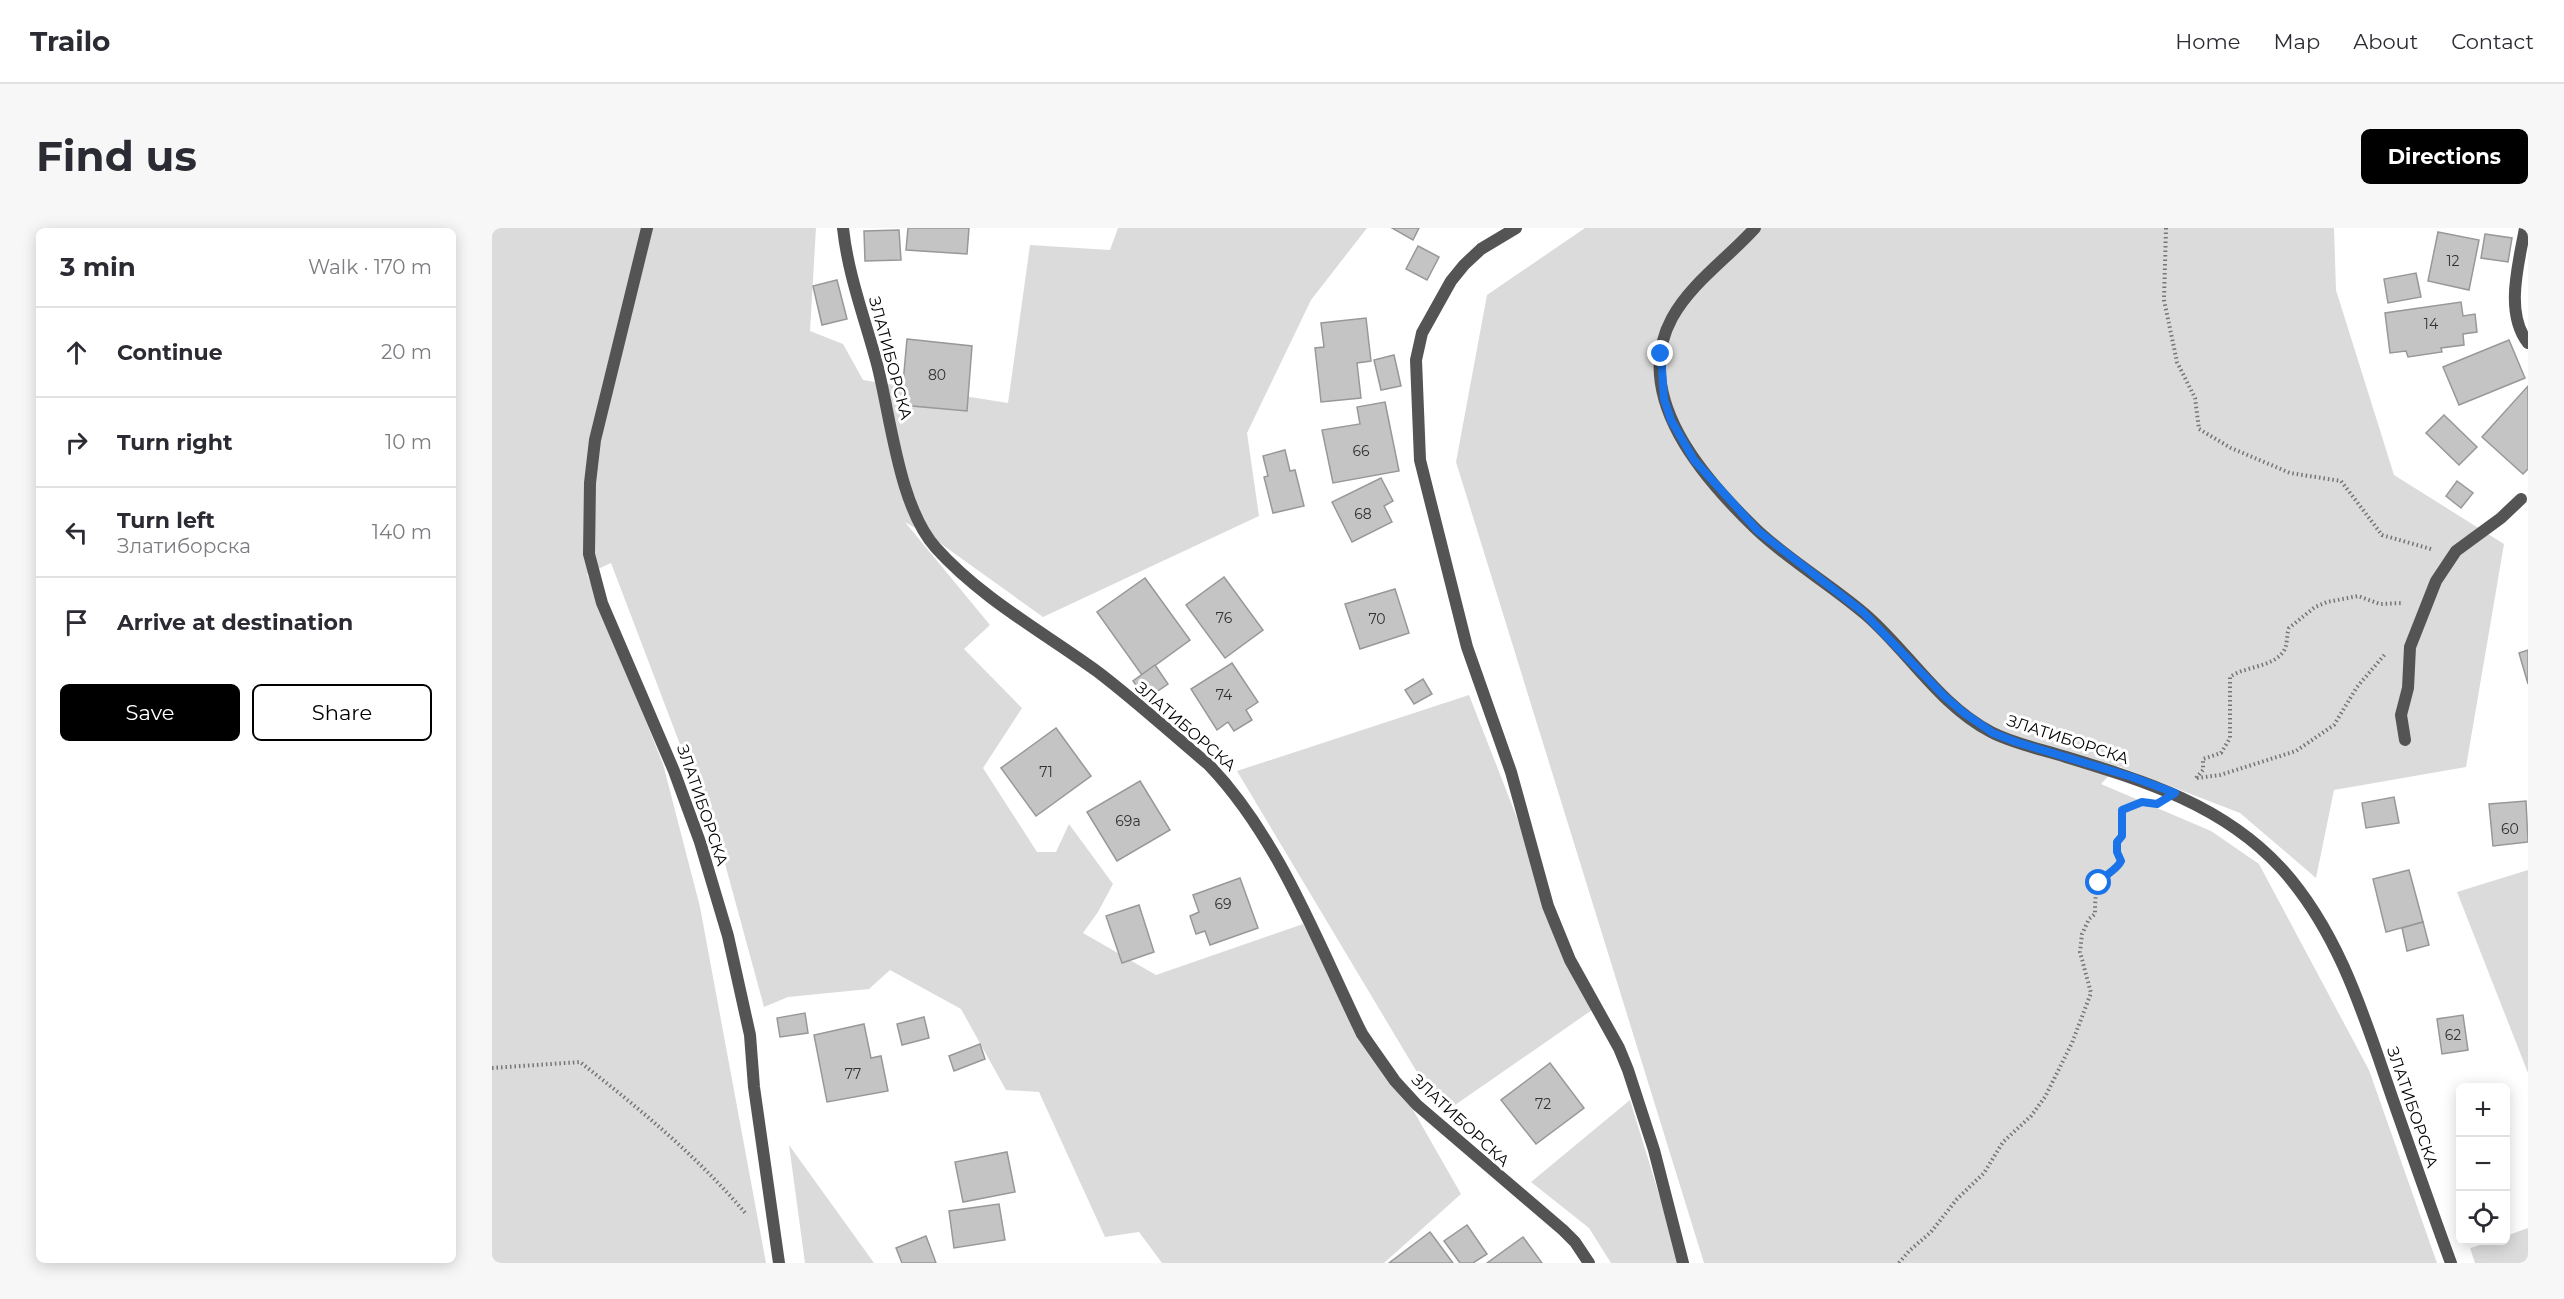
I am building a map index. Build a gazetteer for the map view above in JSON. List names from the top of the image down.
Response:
{
  "streets": {
    "street": ["ЗЛАТИБОРСКА"]
  },
  "house_numbers": [
    "12",
    "14",
    "80",
    "66",
    "68",
    "76",
    "70",
    "74",
    "71",
    "69a",
    "60",
    "69",
    "62",
    "77",
    "72"
  ],
  "page": {
    "header": "Trailo",
    "nav": [
      "Home",
      "Map",
      "About",
      "Contact"
    ],
    "buttons": [
      "Directions",
      ["Save", "Share"]
    ],
    "title": "Find us",
    "heading": ["3 min", "Walk · 170 m"],
    "list": [
      ["Continue", "20 m"],
      ["Turn right", "10 m"],
      ["Turn left", "Златиборска", "140 m"],
      "Arrive at destination"
    ],
    "map_buttons": ["+", "−"]
  }
}
